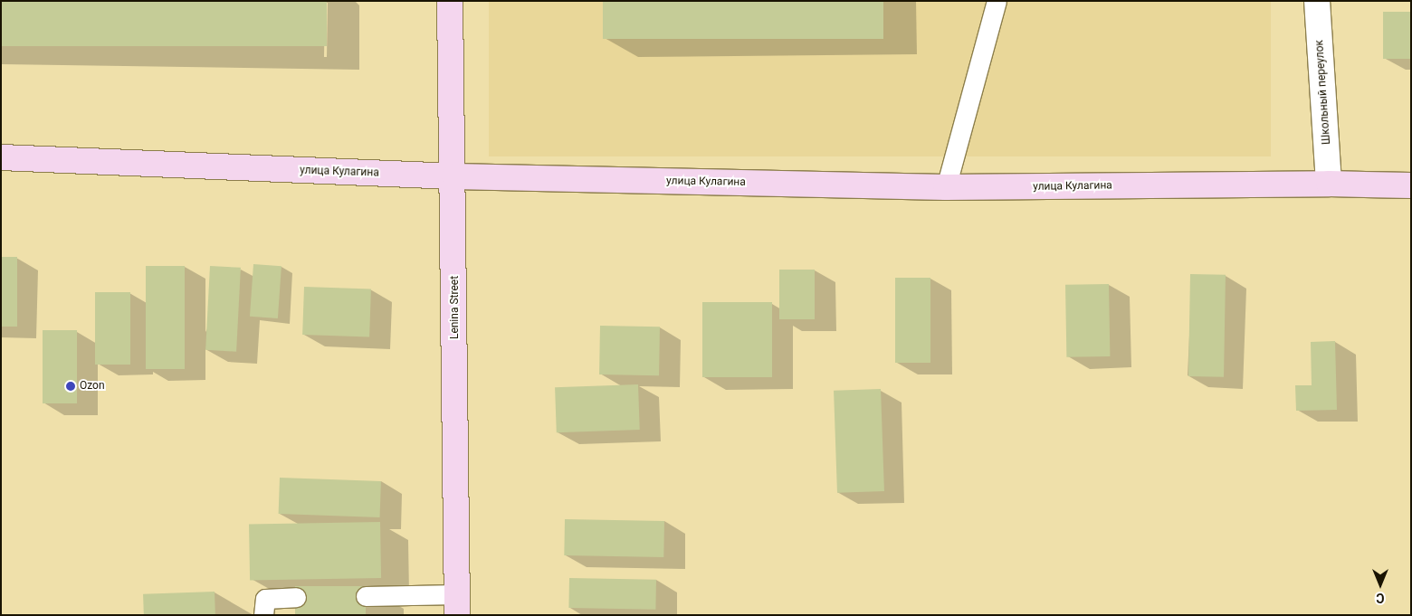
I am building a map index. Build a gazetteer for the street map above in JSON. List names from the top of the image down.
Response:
{
  "streets": {
    "main road": ["улица Кулагина", "Lenina Street"],
    "street": ["Школьный переулок"]
  },
  "crossings": [
    ["Школьный переулок", "улица Кулагина"],
    ["улица Кулагина", "Lenina Street"]
  ],
  "places": ["Ozon"],
  "north": "bottom"
}
